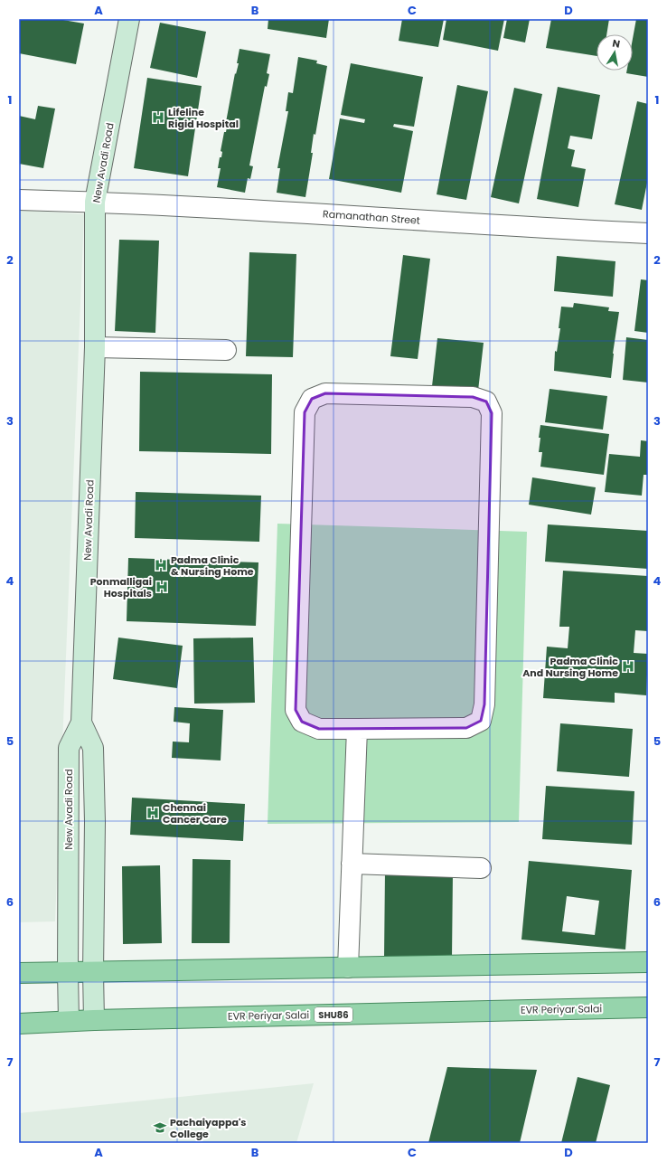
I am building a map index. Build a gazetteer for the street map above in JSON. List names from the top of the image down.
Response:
{
  "streets": {
    "main road": ["New Avadi Road", "EVR Periyar Salai", "SHU86"],
    "street": ["Ramanathan Street"]
  },
  "crossings": [
    ["New Avadi Road", "Ramanathan Street"],
    ["New Avadi Road", "EVR Periyar Salai"]
  ],
  "places": {
    "hospital": [
      "Lifeline Rigid Hospital",
      "Padma Clinic & Nursing Home",
      "Ponmalligai Hospitals",
      "Padma Clinic And Nursing Home",
      "Chennai Cancer Care"
    ],
    "school or university": ["Pachaiyappa's College"]
  },
  "north": "top",
  "grid": {
    "columns": [
      "A",
      "B",
      "C",
      "D"
    ],
    "rows": [
      "1",
      "2",
      "3",
      "4",
      "5",
      "6",
      "7"
    ]
  }
}
